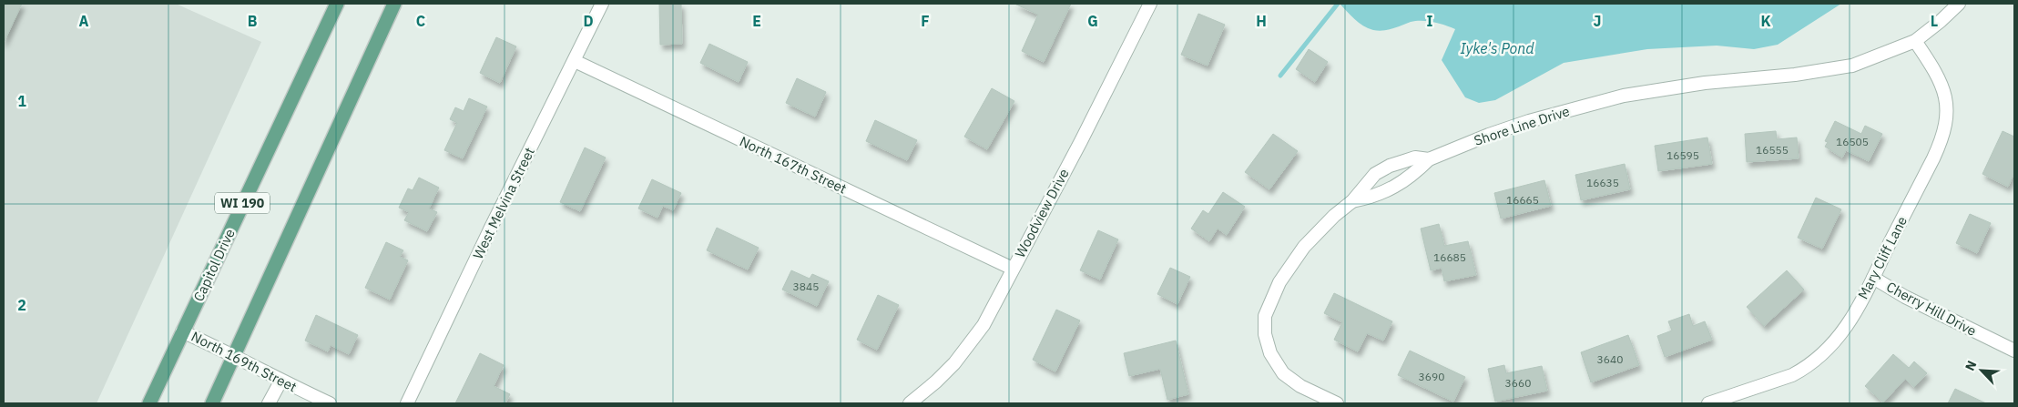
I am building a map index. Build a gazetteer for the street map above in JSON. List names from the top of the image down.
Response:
{
  "streets": {
    "main road": ["WI 190", "Capitol Drive"],
    "street": [
      "Shore Line Drive",
      "North 167th Street",
      "West Melvina Street",
      "Woodview Drive",
      "Mary Cliff Lane",
      "Cherry Hill Drive",
      "North 169th Street"
    ]
  },
  "crossings": [
    ["Shore Line Drive", "Mary Cliff Lane"],
    ["North 167th Street", "West Melvina Street"],
    ["North 167th Street", "Woodview Drive"],
    ["Mary Cliff Lane", "Cherry Hill Drive"],
    ["Capitol Drive", "North 169th Street"]
  ],
  "water": ["Iyke's Pond"],
  "house_numbers": [
    "16505",
    "16555",
    "16595",
    "16635",
    "16665",
    "16685",
    "3845",
    "3640",
    "3690",
    "3660"
  ],
  "north": "top left",
  "grid": {
    "columns": [
      "A",
      "B",
      "C",
      "D",
      "E",
      "F",
      "G",
      "H",
      "I",
      "J",
      "K",
      "L"
    ],
    "rows": ["1", "2"]
  }
}
